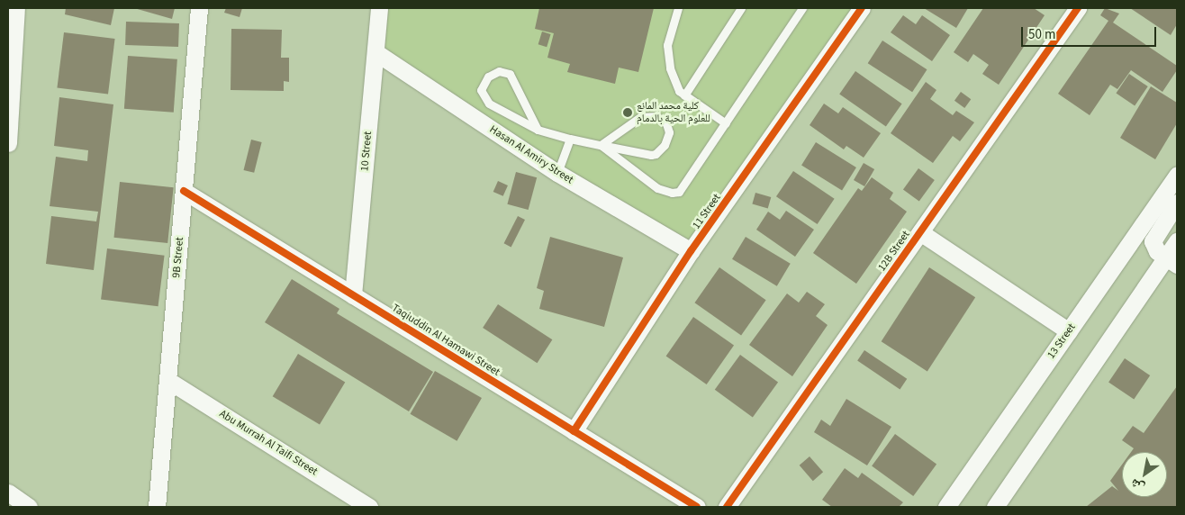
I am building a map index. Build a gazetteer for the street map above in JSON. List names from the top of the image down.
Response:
{
  "streets": {
    "street": [
      "10 Street",
      "Hasan Al Amiry Street",
      "11 Street",
      "12B Street",
      "9B Street",
      "Taqiuddin Al Hamawi Street",
      "13 Street",
      "Abu Murrah Al Taifi Street"
    ]
  },
  "crossings": [
    ["10 Street", "Hasan Al Amiry Street"],
    ["10 Street", "Taqiuddin Al Hamawi Street"],
    ["Hasan Al Amiry Street", "11 Street"],
    ["11 Street", "Taqiuddin Al Hamawi Street"],
    ["9B Street", "Taqiuddin Al Hamawi Street"],
    ["9B Street", "Abu Murrah Al Taifi Street"]
  ],
  "places": ["كلية محمد المانع للعلوم الحية بالدمام"],
  "scale_bar": "50 m",
  "north": "bottom left"
}
